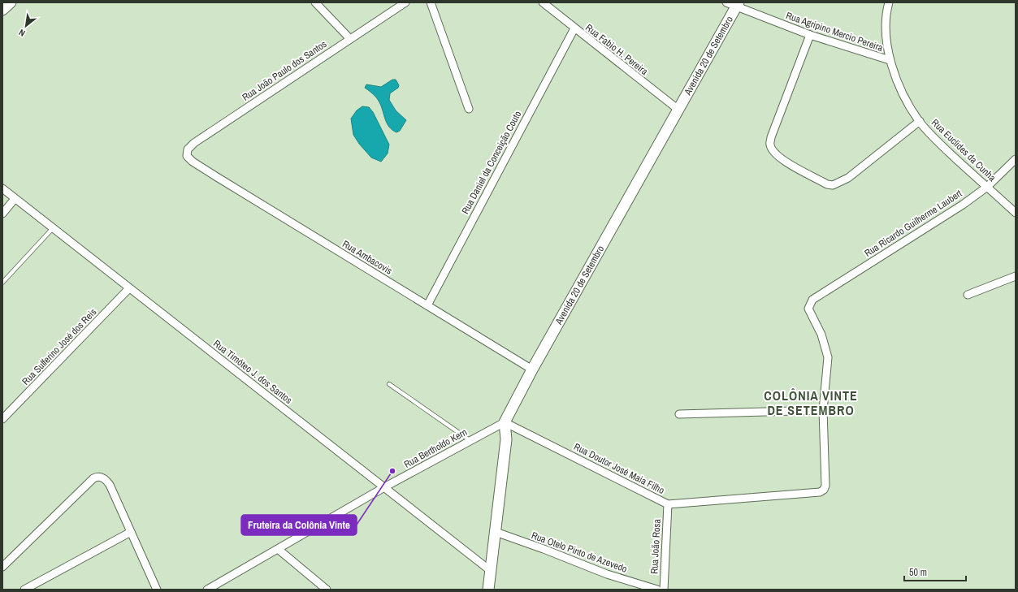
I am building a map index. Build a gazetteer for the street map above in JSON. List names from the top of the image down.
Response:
{
  "streets": {
    "street": [
      "Rua Agripino Mercio Pereira",
      "Rua Fabio H. Pereira",
      "Avenida 20 de Setembro",
      "Rua João Paulo dos Santos",
      "Rua Euclides da Cunha",
      "Rua Daniel da Conceição Couto",
      "Rua Ricardo Guilherme Laubert",
      "Rua Ambacovis",
      "Rua Sulferino José dos Reis",
      "Rua Timóteo J. dos Santos",
      "Rua Bertholdo Kern",
      "Rua Doutor José Maia Filho",
      "Rua João Rosa",
      "Rua Otelo Pinto de Azevedo"
    ]
  },
  "crossings": [
    ["Rua Agripino Mercio Pereira", "Avenida 20 de Setembro"],
    ["Rua Agripino Mercio Pereira", "Rua Euclides da Cunha"],
    ["Rua Fabio H. Pereira", "Avenida 20 de Setembro"],
    ["Rua Fabio H. Pereira", "Rua Daniel da Conceição Couto"],
    ["Avenida 20 de Setembro", "Rua Ambacovis"],
    ["Avenida 20 de Setembro", "Rua Bertholdo Kern"],
    ["Avenida 20 de Setembro", "Rua Doutor José Maia Filho"],
    ["Rua João Paulo dos Santos", "Rua Ambacovis"],
    ["Rua Euclides da Cunha", "Rua Ricardo Guilherme Laubert"],
    ["Rua Daniel da Conceição Couto", "Rua Ambacovis"],
    ["Rua Ricardo Guilherme Laubert", "Rua Doutor José Maia Filho"],
    ["Rua Sulferino José dos Reis", "Rua Timóteo J. dos Santos"],
    ["Rua Timóteo J. dos Santos", "Rua Bertholdo Kern"],
    ["Rua Bertholdo Kern", "Rua Doutor José Maia Filho"],
    ["Rua Doutor José Maia Filho", "Rua João Rosa"]
  ],
  "districts": ["COLÔNIA VINTE DE SETEMBRO"],
  "places": ["Fruteira da Colônia Vinte"],
  "scale_bar": "50 m",
  "north": "bottom left"
}
